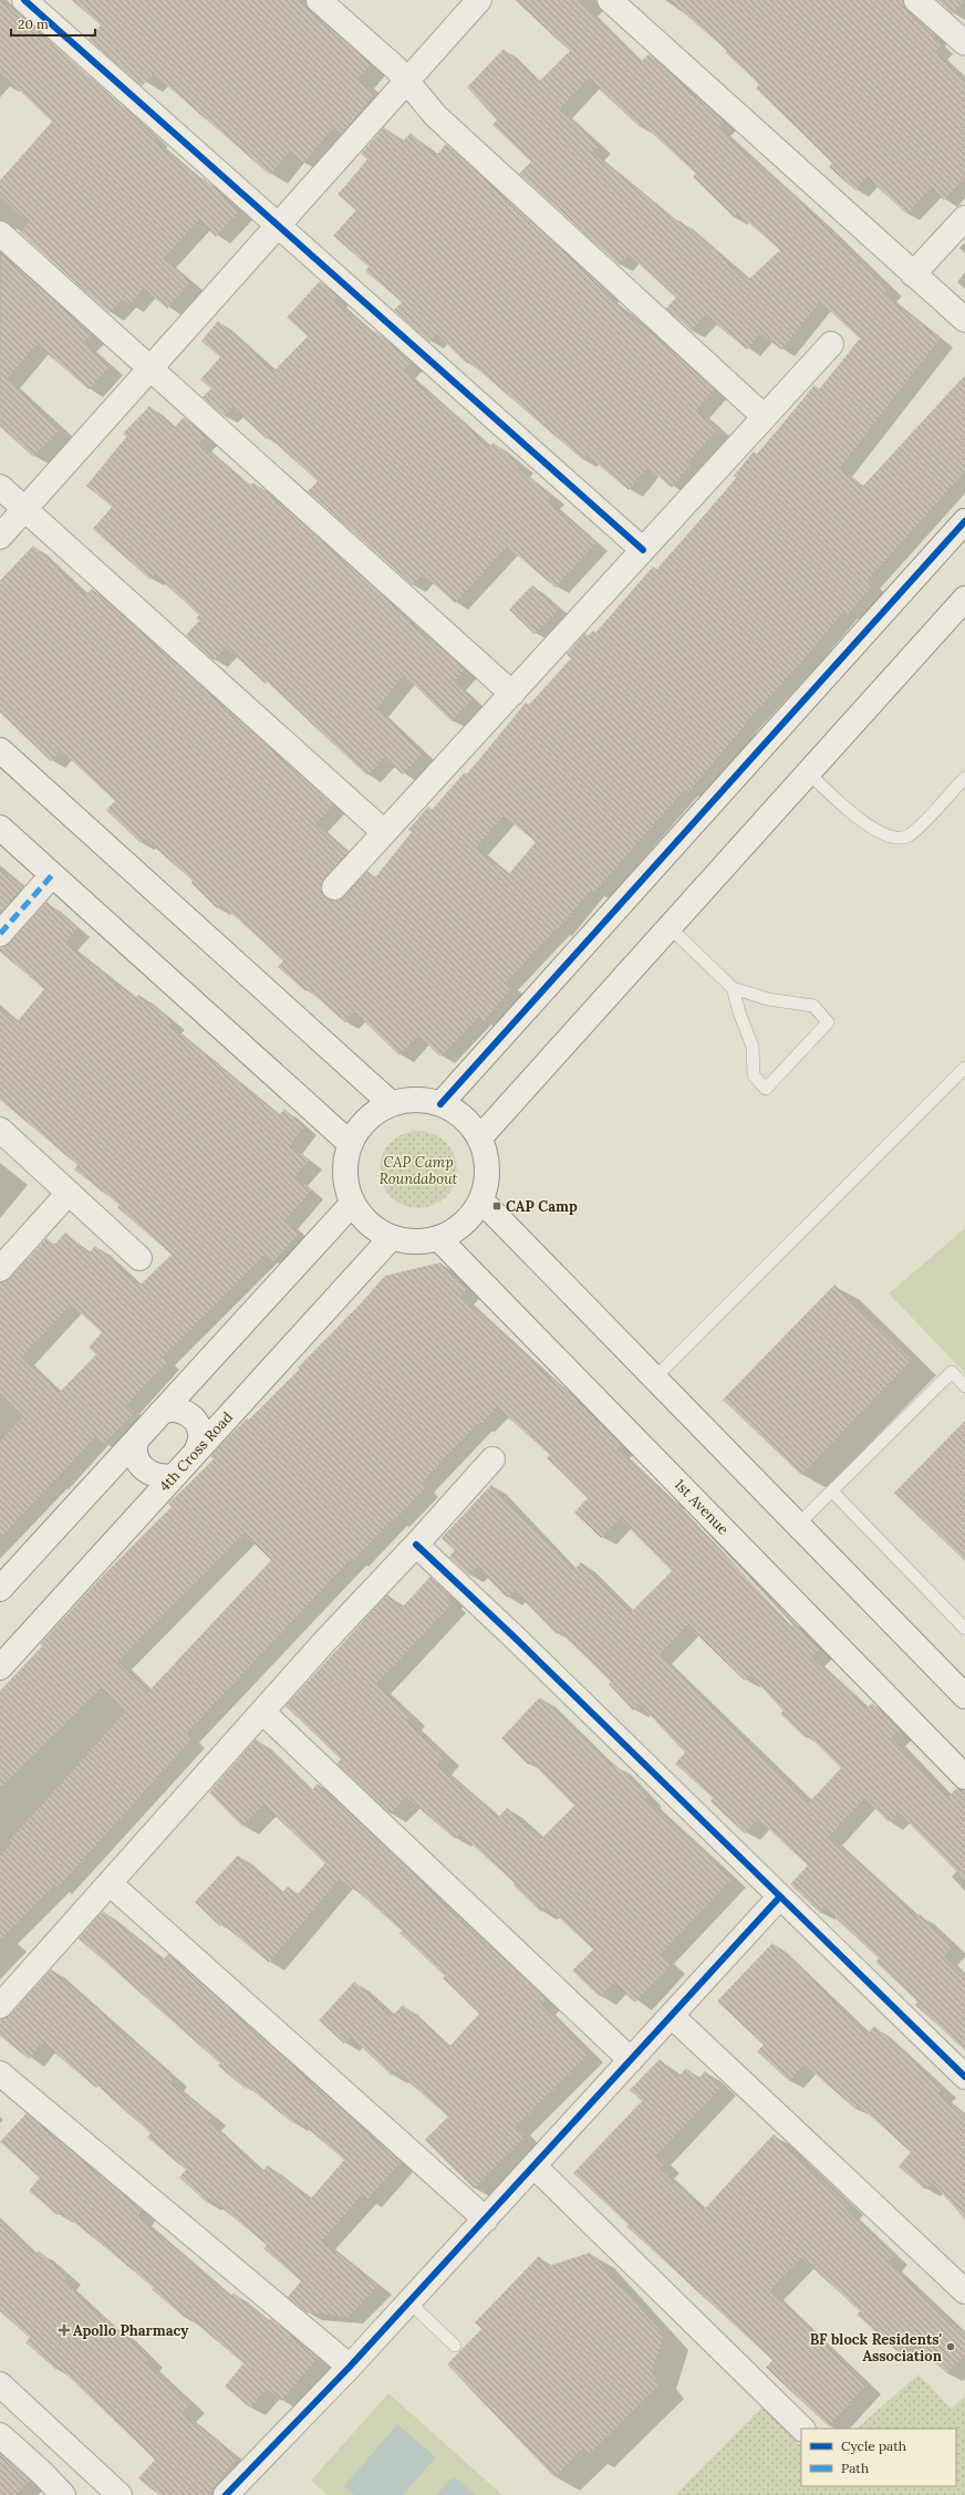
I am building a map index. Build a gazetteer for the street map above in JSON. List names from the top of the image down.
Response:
{
  "streets": {
    "street": ["4th Cross Road", "1st Avenue"]
  },
  "crossings": [
    ["4th Cross Road", "1st Avenue"]
  ],
  "parks": ["CAP Camp Roundabout"],
  "places": {
    "transit": ["CAP Camp"],
    "health": ["Apollo Pharmacy"],
    "other": ["BF block Residents' Association"]
  },
  "legend": ["Cycle path", "Path"],
  "scale_bar": "20 m"
}
